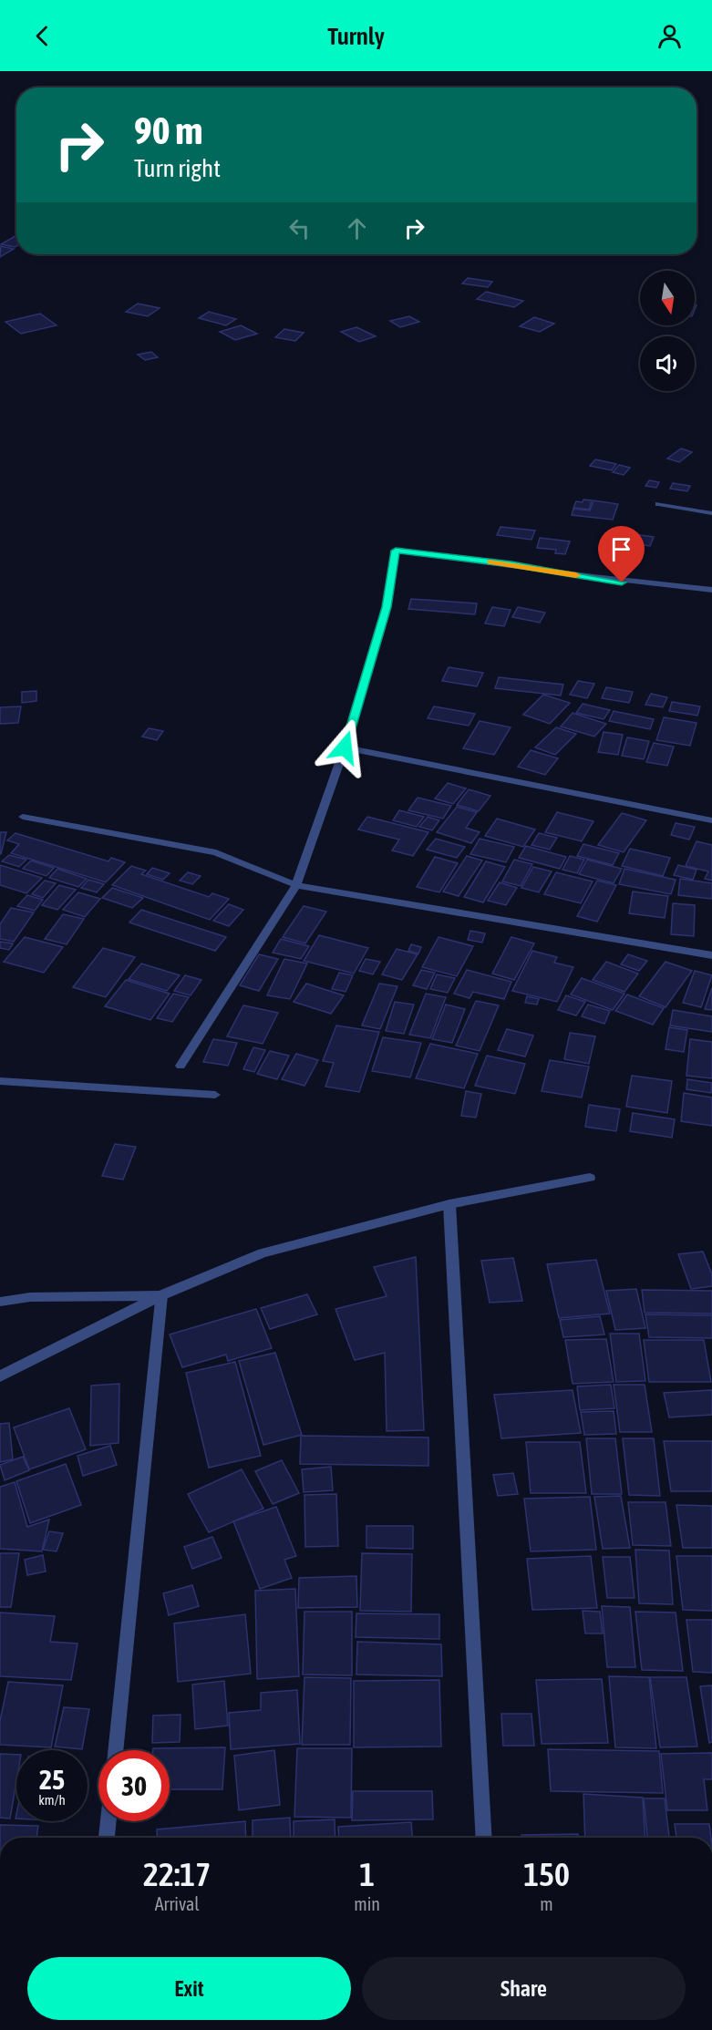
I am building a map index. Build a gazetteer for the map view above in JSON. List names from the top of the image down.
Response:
{
  "north": "bottom",
  "page": {
    "header": "Turnly",
    "turn": ["90 m", "Turn right"],
    "speed": "25 km/h",
    "limit": "30",
    "eta": [
      "22:17",
      "Arrival",
      "1",
      "min",
      "150",
      "m"
    ],
    "buttons": ["Exit", "Share"]
  }
}
